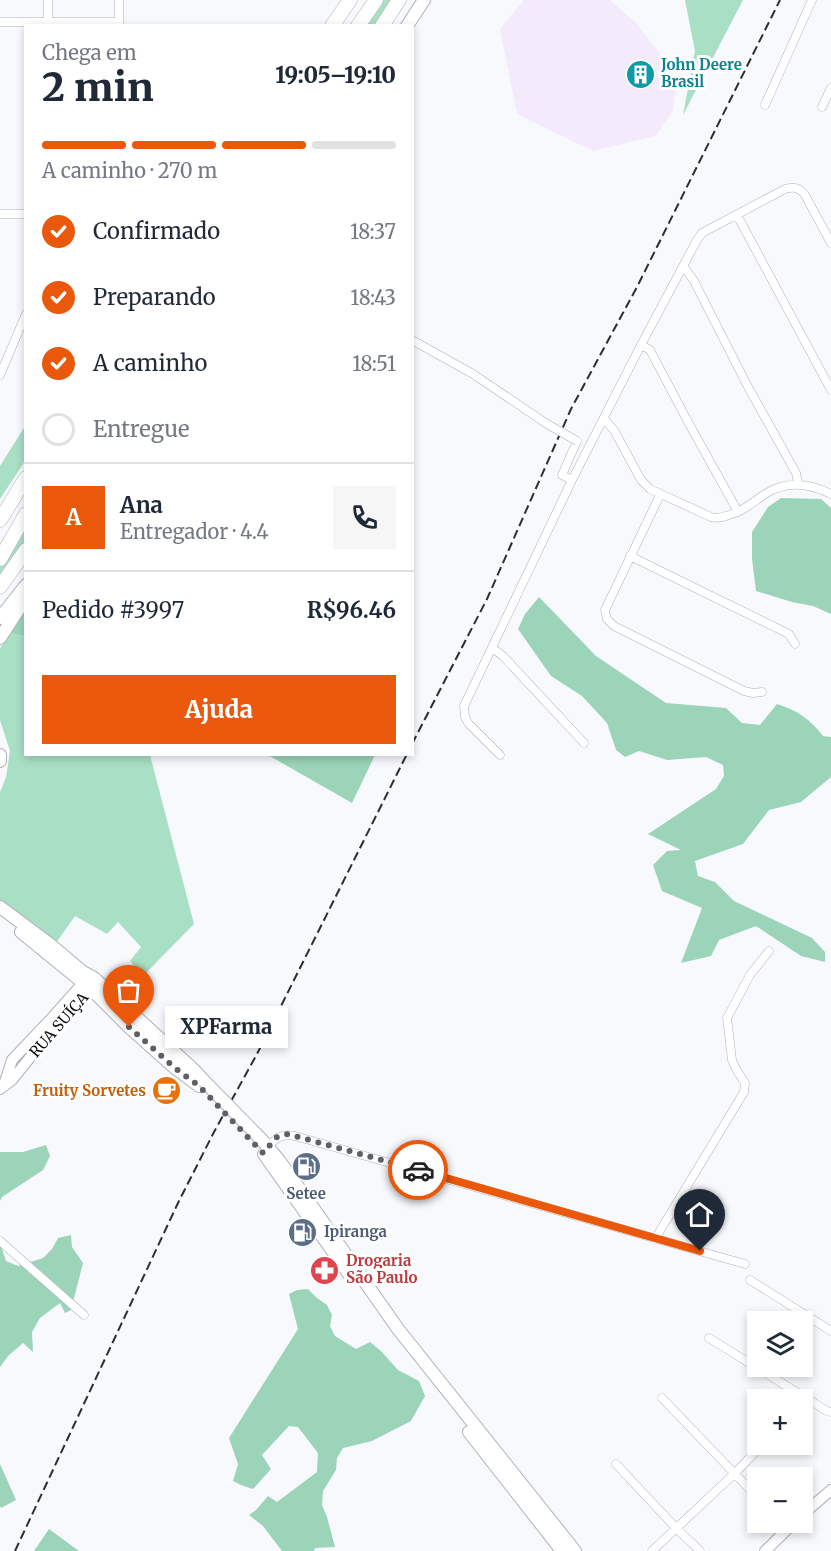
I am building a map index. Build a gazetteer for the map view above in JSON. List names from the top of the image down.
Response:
{
  "streets": {
    "street": ["RUA SUÍÇA"]
  },
  "places": {
    "building": ["John Deere Brasil"],
    "other": ["XPFarma"],
    "cafe": ["Fruity Sorvetes"],
    "fuel station": ["Setee", "Ipiranga"],
    "pharmacy": ["Drogaria São Paulo"]
  },
  "page": {
    "heading": ["2 min", "Chega em", "19:05–19:10"],
    "panel": [
      "Ana",
      "Entregador · 4.4",
      "Pedido #3997",
      "R$96.46"
    ],
    "bar": "A caminho · 270 m",
    "list": [
      ["Confirmado", "18:37"],
      ["Preparando", "18:43"],
      ["A caminho", "18:51"],
      "Entregue"
    ],
    "round": "A",
    "buttons": "Ajuda",
    "bubble": "XPFarma",
    "map_buttons": ["+", "−"]
  }
}
